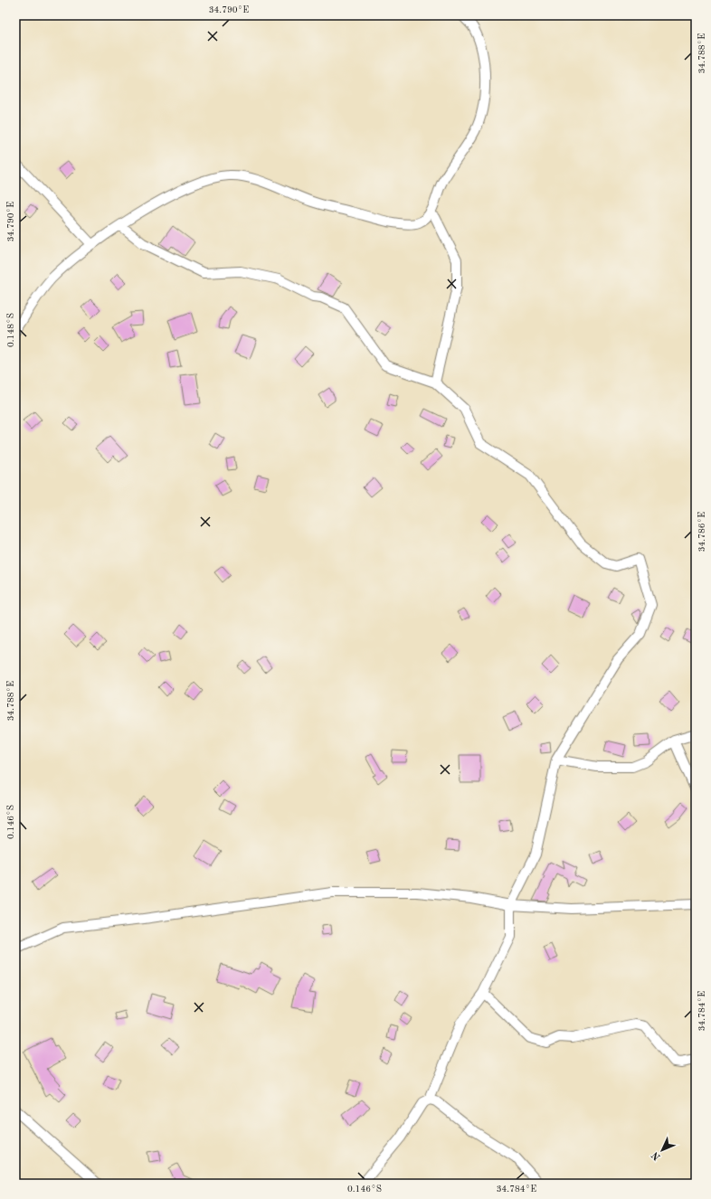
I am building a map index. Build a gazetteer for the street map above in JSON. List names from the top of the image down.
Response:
{
  "north": "bottom left",
  "coordinates": [
    "34.790°E",
    "34.788°E",
    "0.148°S",
    "34.786°E",
    "0.146°S",
    "34.784°E"
  ]
}
